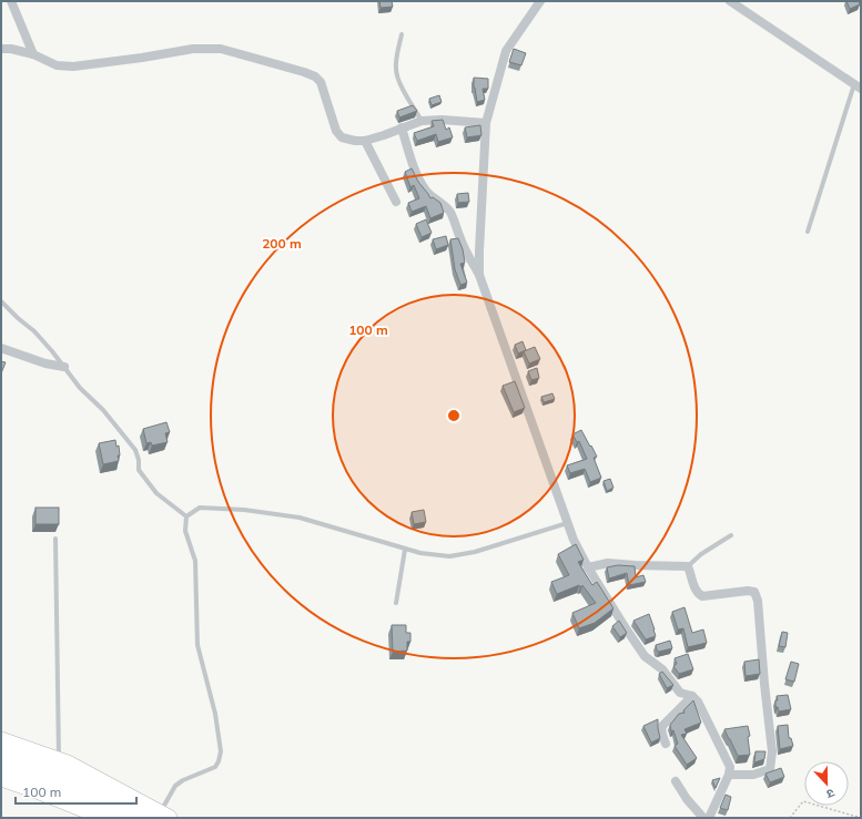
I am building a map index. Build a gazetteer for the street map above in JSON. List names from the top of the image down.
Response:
{
  "scale_bar": "100 m",
  "north": "bottom",
  "rings": ["200 m", "100 m"]
}
